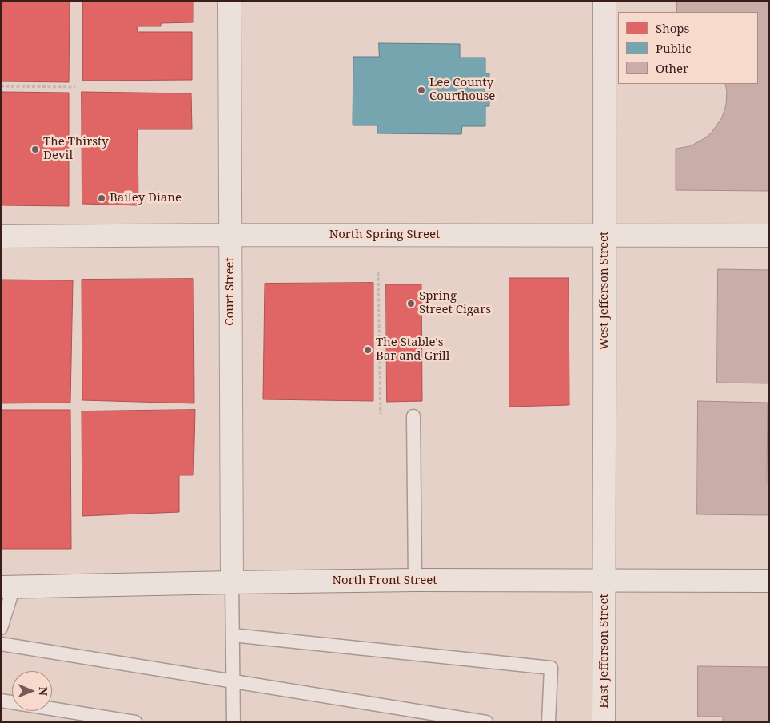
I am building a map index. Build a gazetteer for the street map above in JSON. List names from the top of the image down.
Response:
{
  "streets": {
    "street": [
      "North Spring Street",
      "West Jefferson Street",
      "Court Street",
      "North Front Street",
      "East Jefferson Street"
    ]
  },
  "crossings": [
    ["North Spring Street", "West Jefferson Street"],
    ["North Spring Street", "Court Street"],
    ["West Jefferson Street", "North Front Street"],
    ["West Jefferson Street", "East Jefferson Street"],
    ["Court Street", "North Front Street"],
    ["North Front Street", "East Jefferson Street"]
  ],
  "places": [
    "Lee County Courthouse",
    "The Thirsty Devil",
    "Bailey Diane",
    "Spring Street Cigars",
    "The Stable's Bar and Grill"
  ],
  "legend": ["Shops", "Public", "Other"],
  "north": "right"
}
